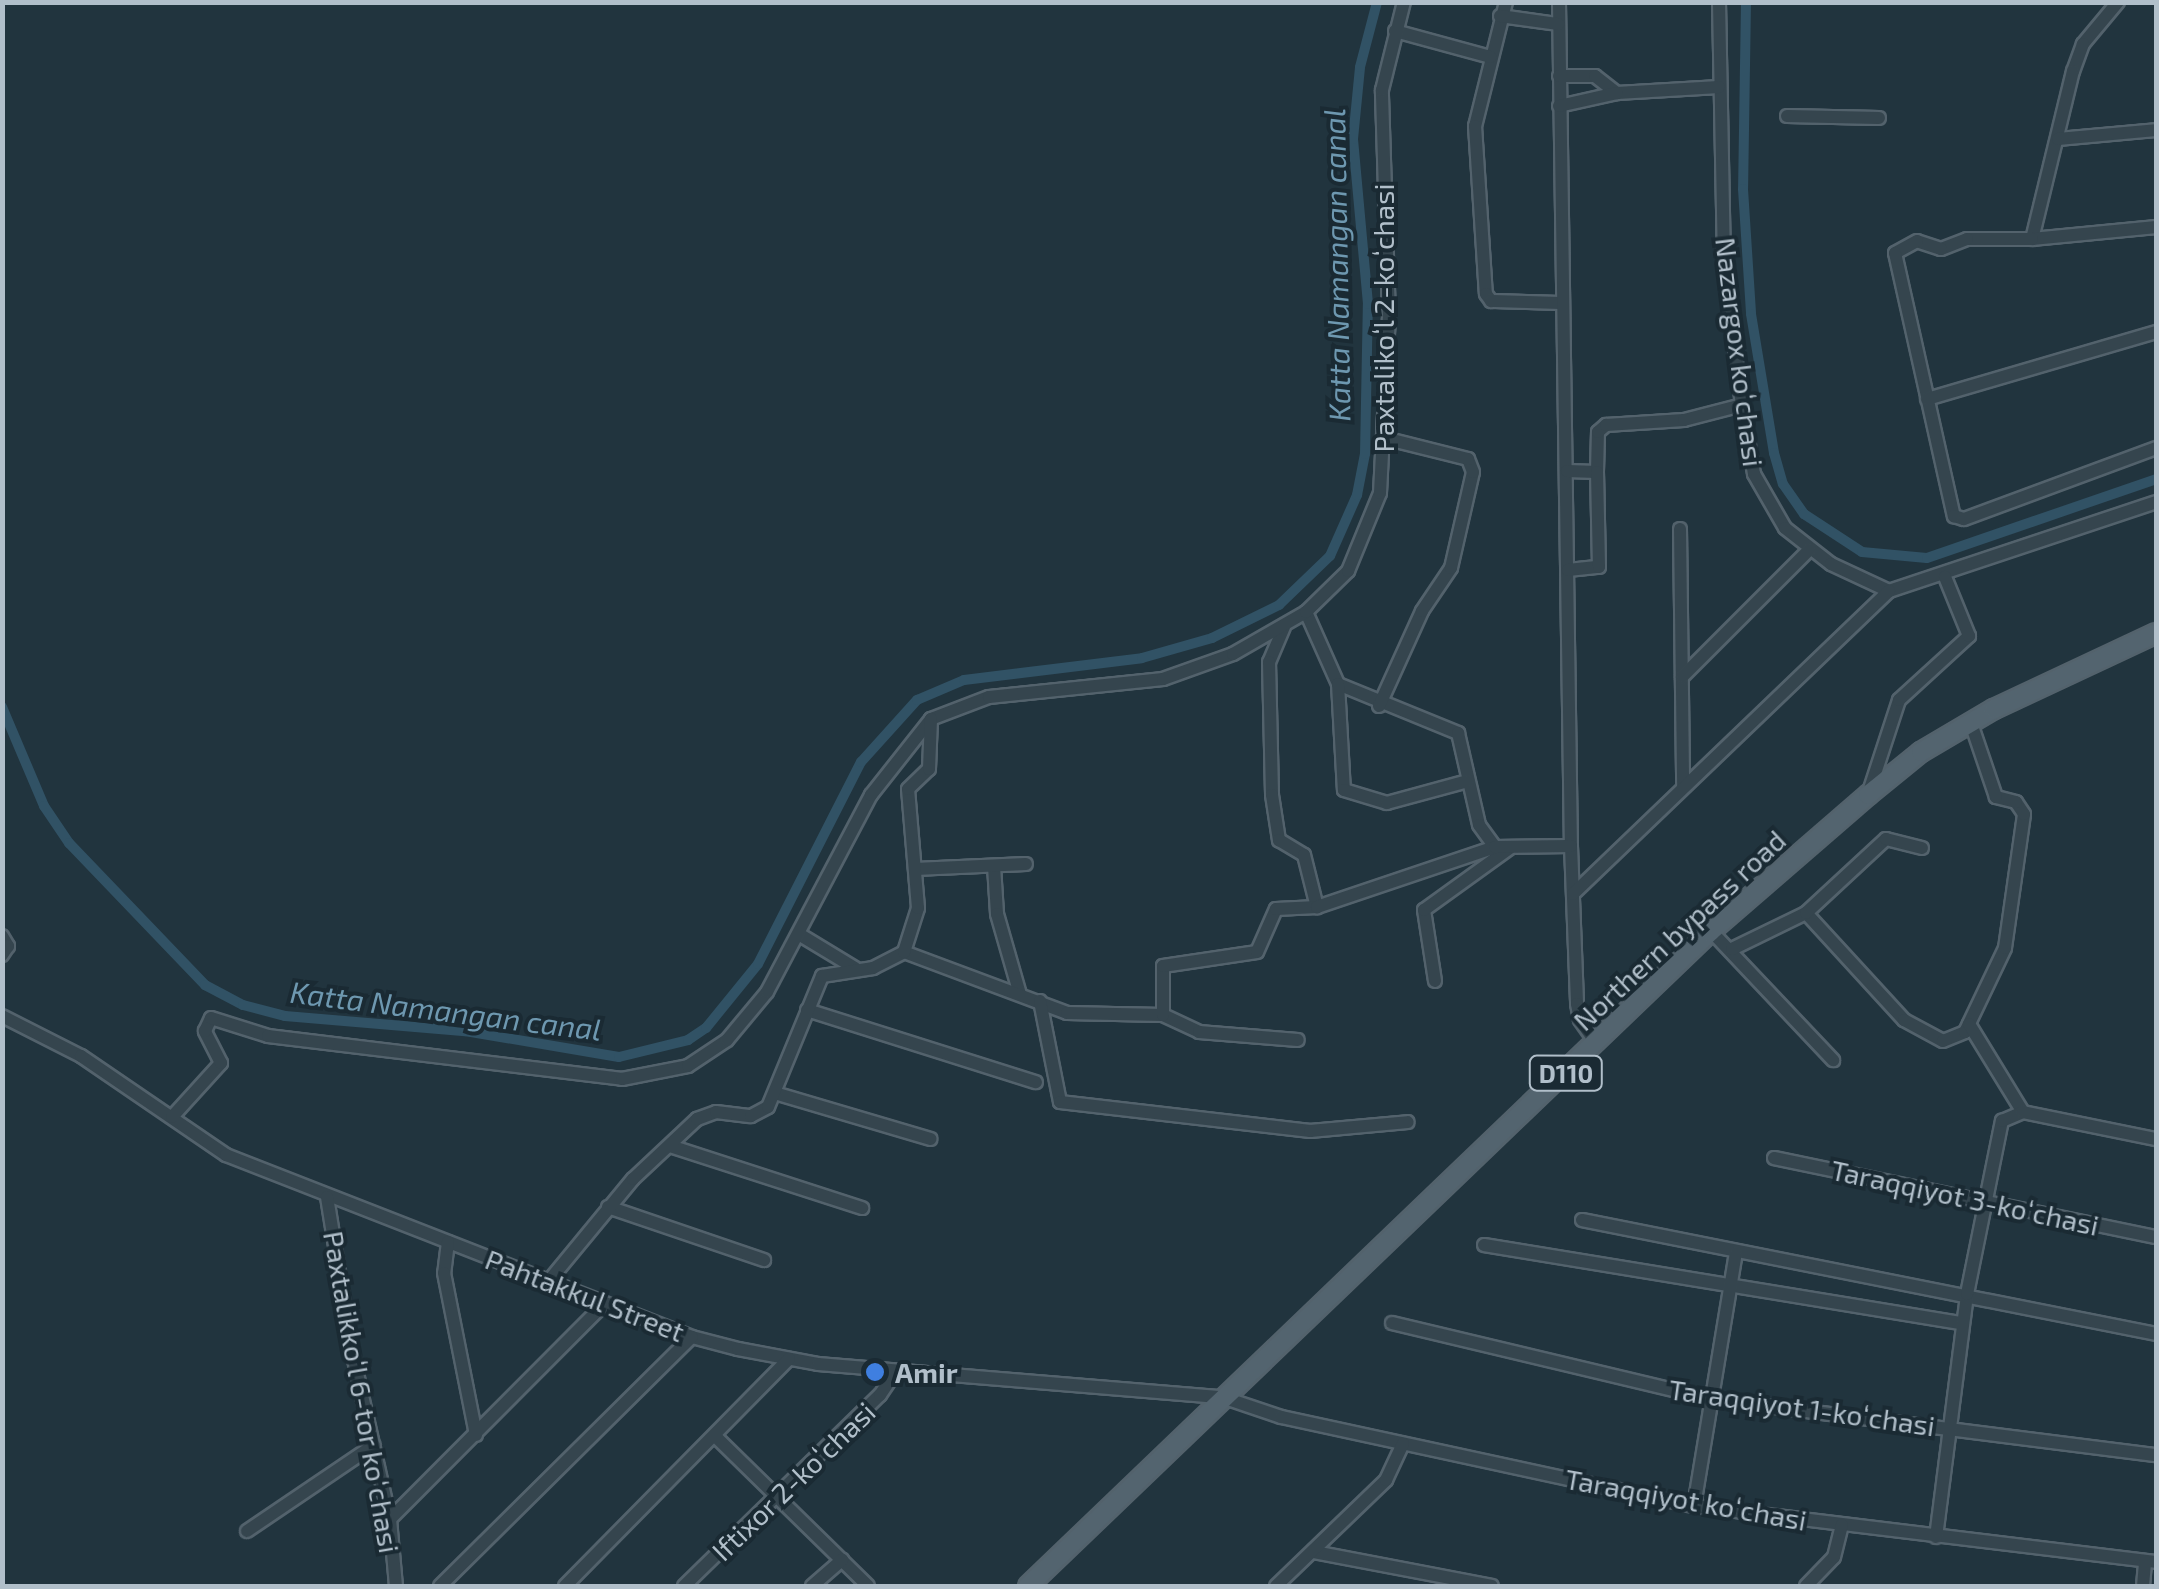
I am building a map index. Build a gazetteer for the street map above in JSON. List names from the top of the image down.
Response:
{
  "streets": {
    "main road": ["Northern bypass road", "D110"],
    "street": [
      "Paxtalikoʻl 2-koʻchasi",
      "Nazargox koʻchasi",
      "Taraqqiyot 3-koʻchasi",
      "Pahtakkul Street",
      "Paxtalikkoʻl 6-tor koʻchasi",
      "Taraqqiyot 1-koʻchasi",
      "Iftixor 2-koʻchasi",
      "Taraqqiyot koʻchasi"
    ]
  },
  "crossings": [
    ["Northern bypass road", "Pahtakkul Street"],
    ["Northern bypass road", "Taraqqiyot koʻchasi"],
    ["Pahtakkul Street", "Paxtalikkoʻl 6-tor koʻchasi"],
    ["Pahtakkul Street", "Iftixor 2-koʻchasi"],
    ["Pahtakkul Street", "Taraqqiyot koʻchasi"]
  ],
  "water": ["Katta Namangan canal"],
  "places": ["Amir"]
}
